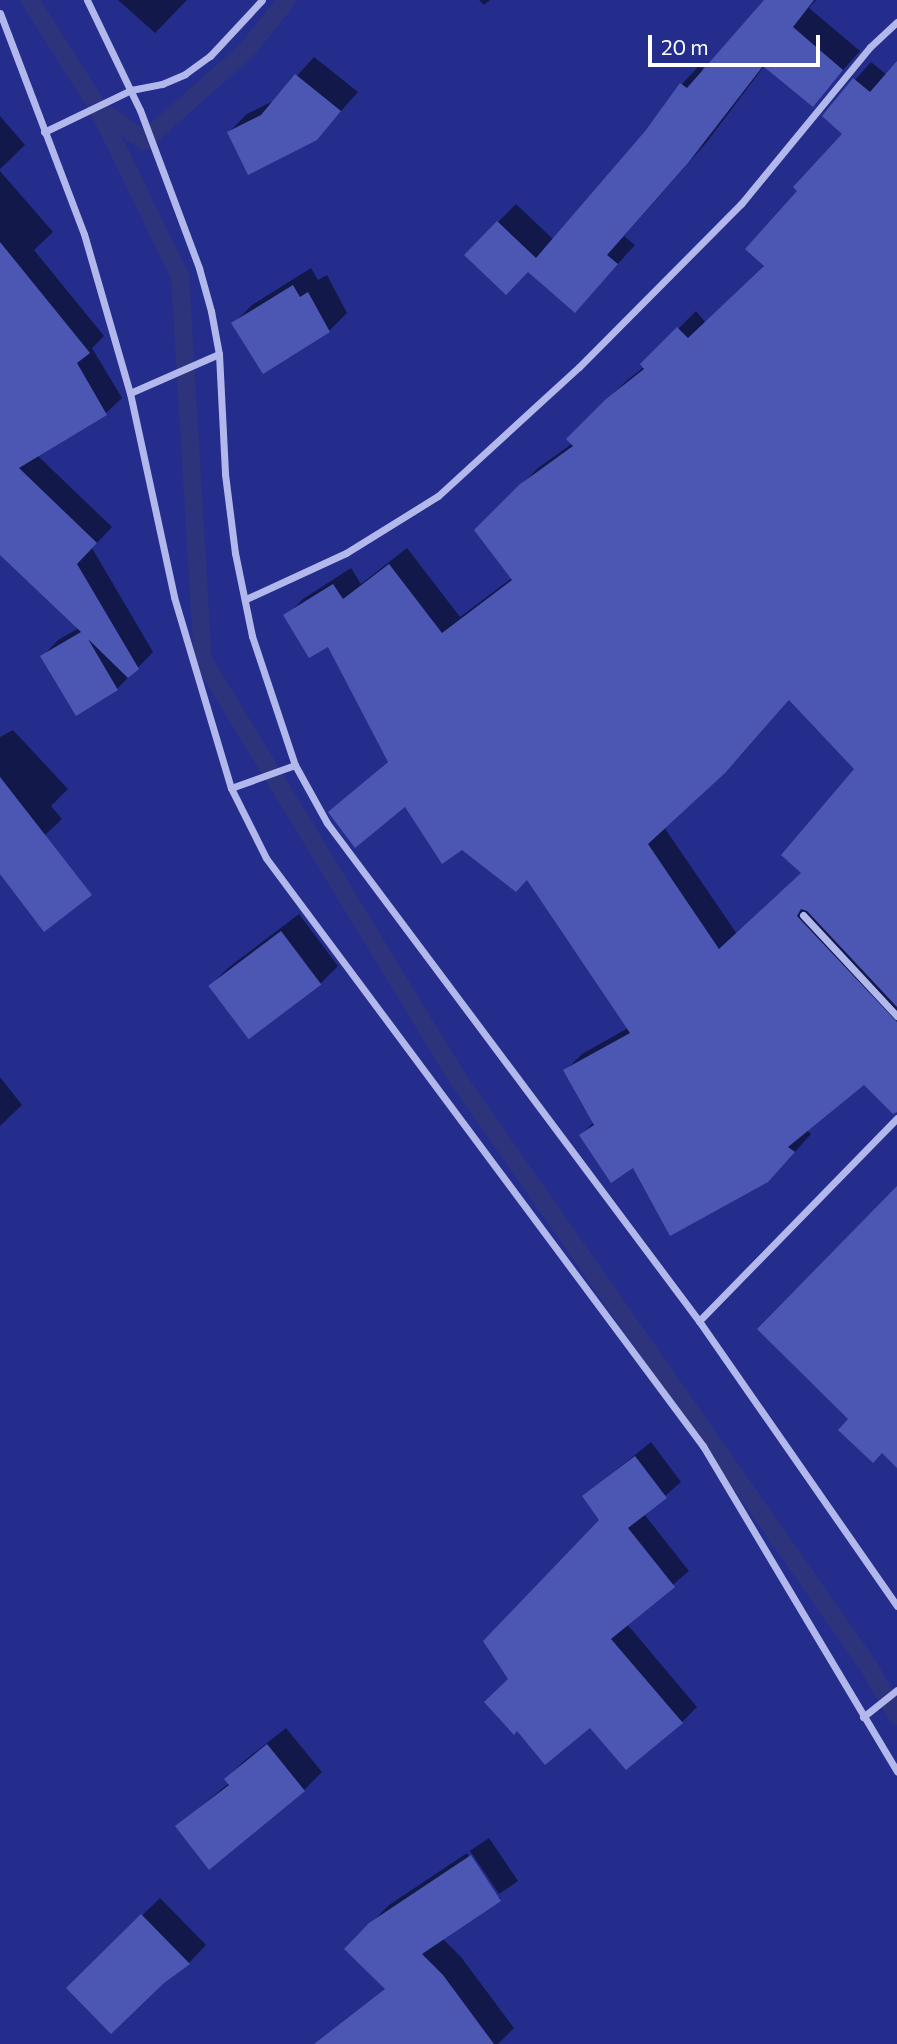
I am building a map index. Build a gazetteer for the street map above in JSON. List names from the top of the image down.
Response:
{
  "scale_bar": "20 m"
}
